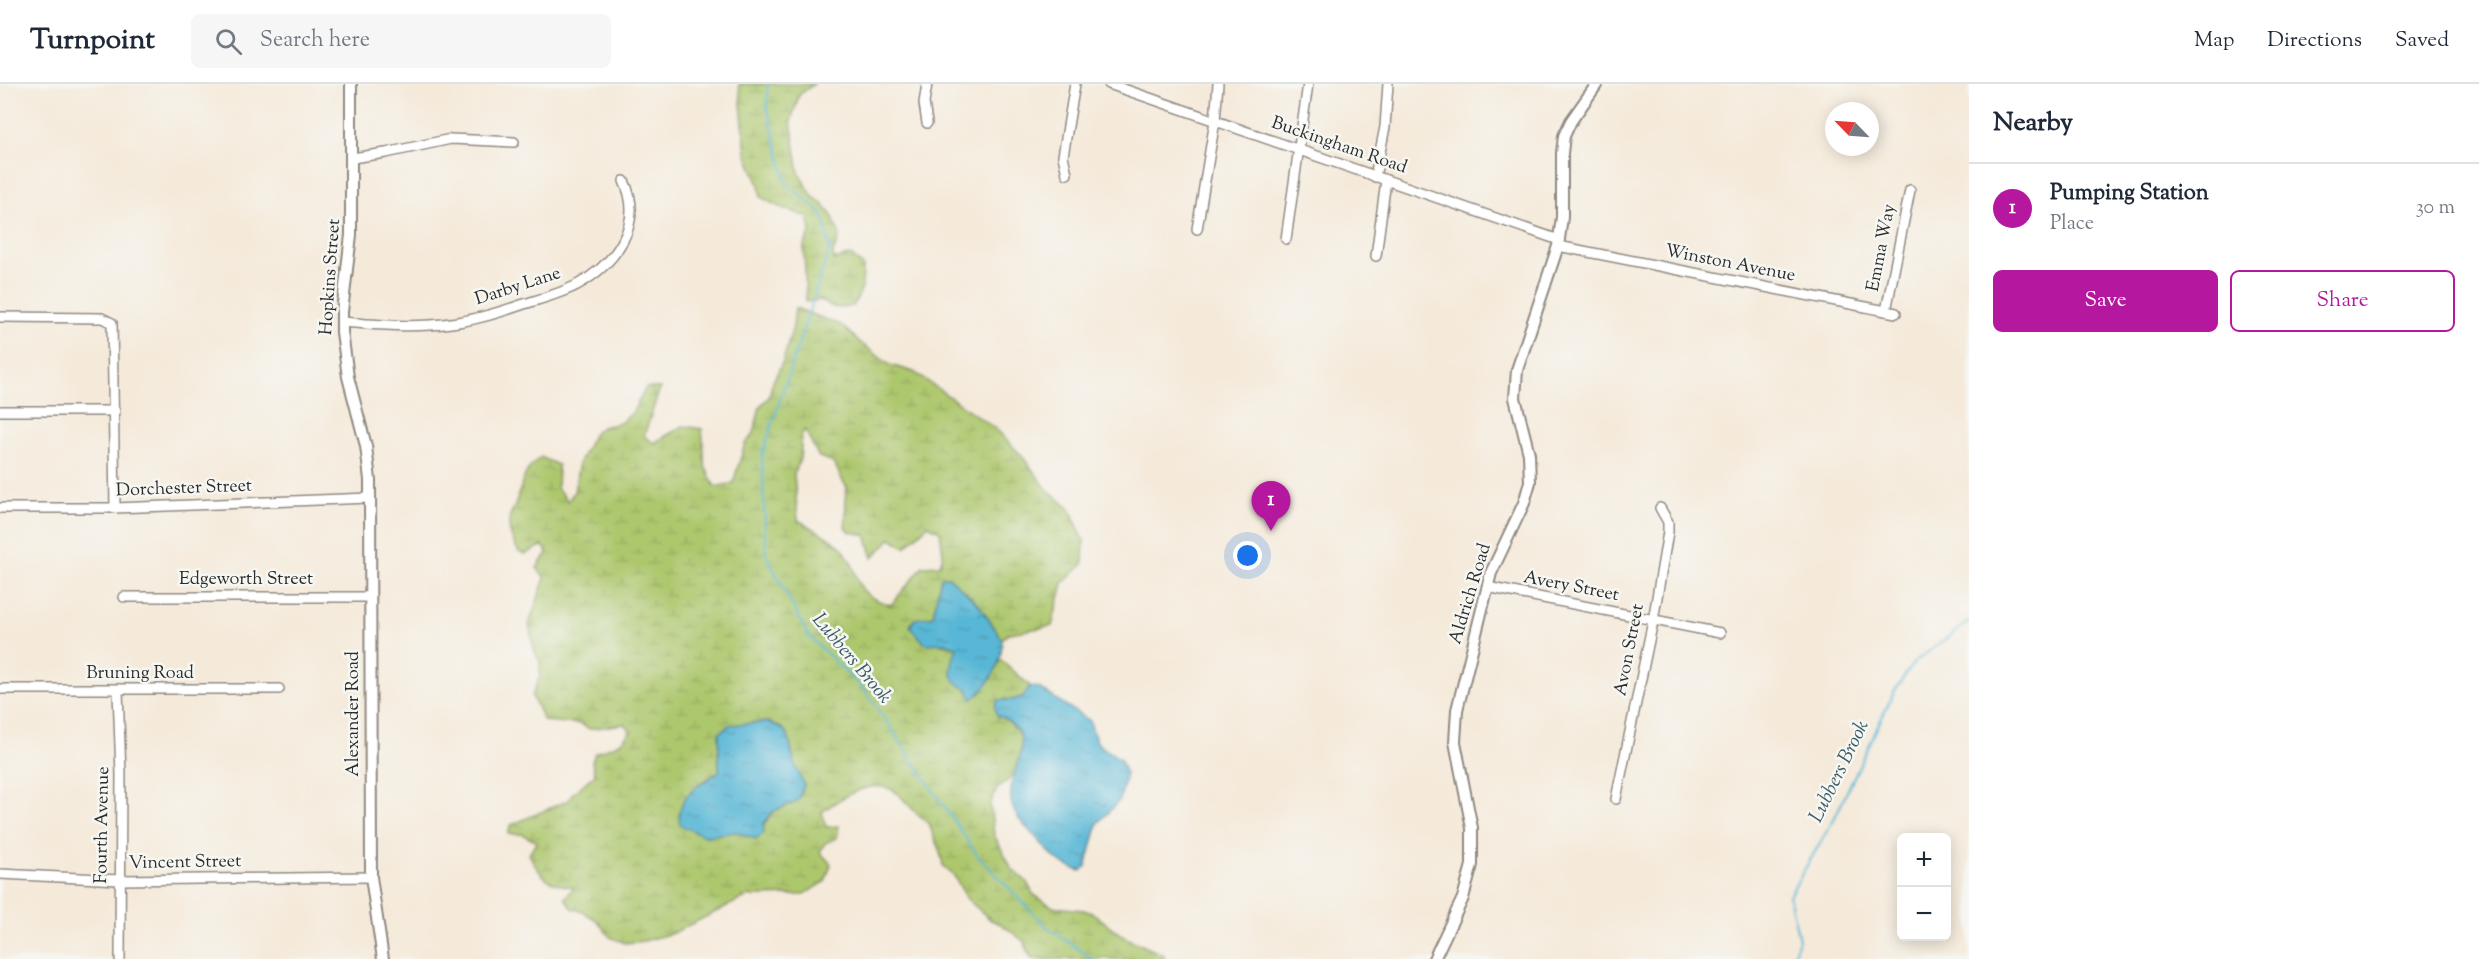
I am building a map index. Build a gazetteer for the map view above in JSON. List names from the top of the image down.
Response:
{
  "streets": {
    "street": [
      "Buckingham Road",
      "Emma Way",
      "Winston Avenue",
      "Hopkins Street",
      "Darby Lane",
      "Dorchester Street",
      "Edgeworth Street",
      "Avery Street",
      "Aldrich Road",
      "Avon Street",
      "Bruning Road",
      "Alexander Road",
      "Fourth Avenue",
      "Vincent Street"
    ]
  },
  "crossings": [
    ["Buckingham Road", "Winston Avenue"],
    ["Buckingham Road", "Aldrich Road"],
    ["Emma Way", "Winston Avenue"],
    ["Winston Avenue", "Aldrich Road"],
    ["Hopkins Street", "Darby Lane"],
    ["Hopkins Street", "Alexander Road"],
    ["Dorchester Street", "Alexander Road"],
    ["Edgeworth Street", "Alexander Road"],
    ["Avery Street", "Aldrich Road"],
    ["Avery Street", "Avon Street"],
    ["Bruning Road", "Fourth Avenue"],
    ["Alexander Road", "Vincent Street"],
    ["Fourth Avenue", "Vincent Street"]
  ],
  "water": ["Lubbers Brook"],
  "north": "top left",
  "page": {
    "header": "Turnpoint",
    "search": "Search here",
    "nav": ["Map", "Directions", "Saved"],
    "heading": "Nearby",
    "list": [
      {
        "mark": "1",
        "name": "Pumping Station",
        "note": "Place",
        "value": "30 m"
      }
    ],
    "buttons": ["Save", "Share"],
    "pins": "1",
    "map_buttons": ["+", "−"]
  }
}
